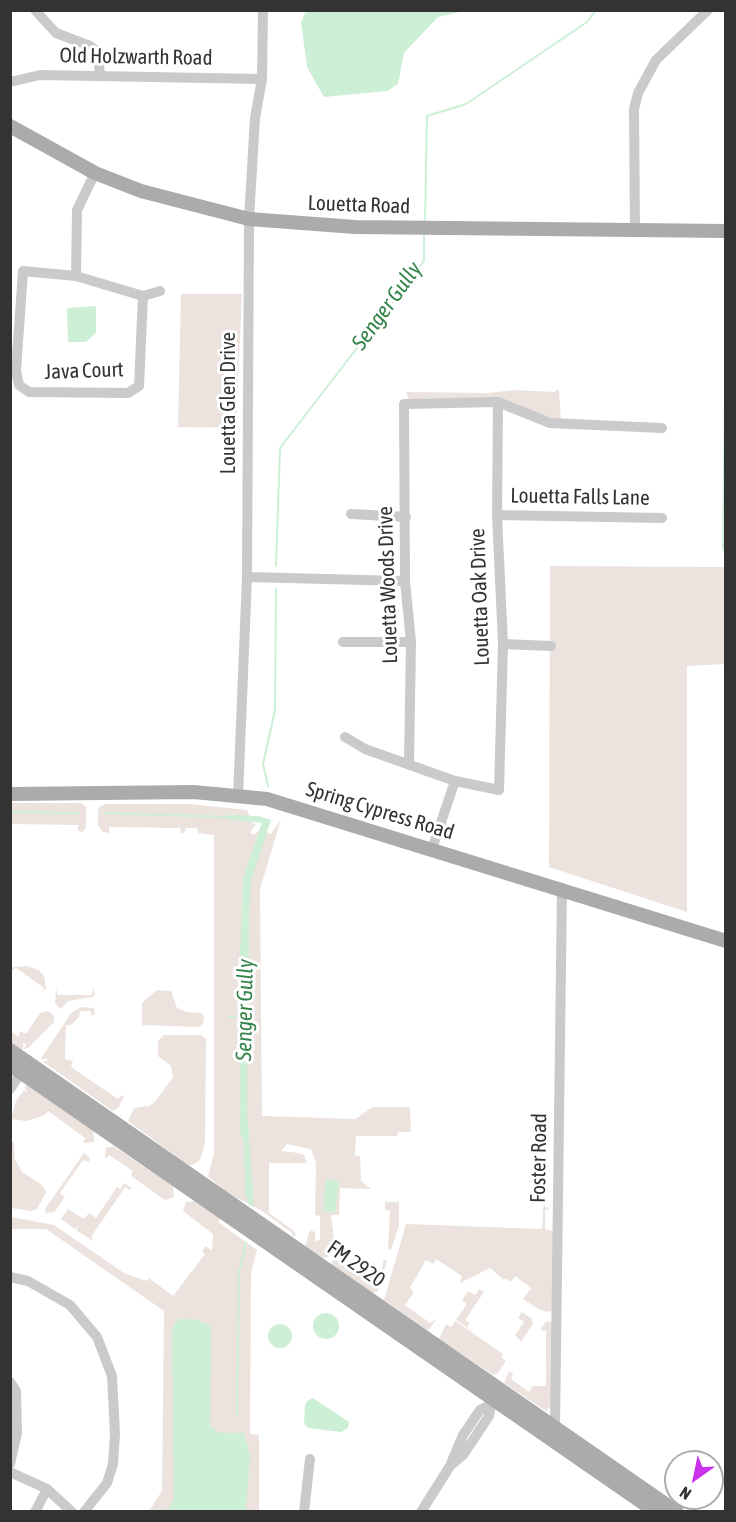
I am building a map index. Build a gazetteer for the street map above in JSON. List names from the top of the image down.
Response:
{
  "streets": {
    "main road": ["Louetta Road", "Spring Cypress Road", "FM 2920"],
    "street": [
      "Old Holzwarth Road",
      "Java Court",
      "Louetta Glen Drive",
      "Louetta Falls Lane",
      "Louetta Woods Drive",
      "Louetta Oak Drive",
      "Foster Road"
    ]
  },
  "crossings": [
    ["Old Holzwarth Road", "Louetta Glen Drive"],
    ["Louetta Road", "Louetta Glen Drive"],
    ["Louetta Glen Drive", "Spring Cypress Road"],
    ["Louetta Falls Lane", "Louetta Oak Drive"],
    ["Louetta Woods Drive", "Louetta Oak Drive"],
    ["Spring Cypress Road", "Foster Road"],
    ["Foster Road", "FM 2920"]
  ],
  "water": ["Senger Gully"],
  "north": "bottom left"
}
